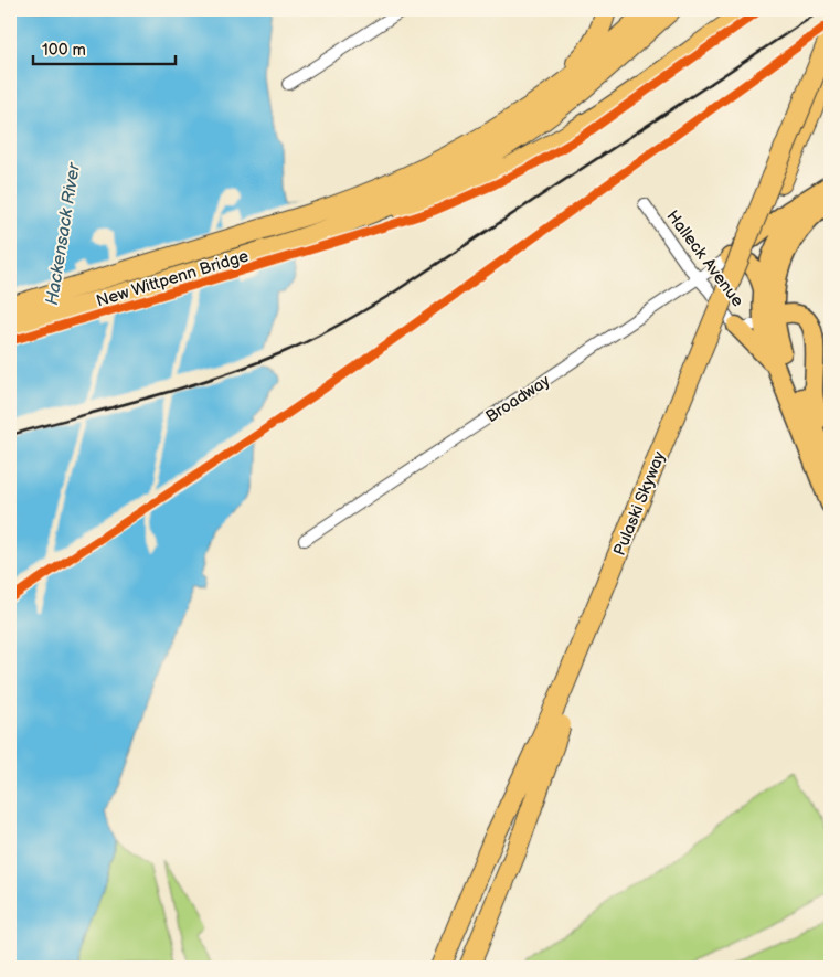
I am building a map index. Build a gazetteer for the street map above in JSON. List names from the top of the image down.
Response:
{
  "streets": {
    "highway": ["New Wittpenn Bridge", "Pulaski Skyway"],
    "street": ["Halleck Avenue", "Broadway"]
  },
  "crossings": [
    ["Halleck Avenue", "Broadway"]
  ],
  "water": ["Hackensack River"],
  "scale_bar": "100 m"
}
